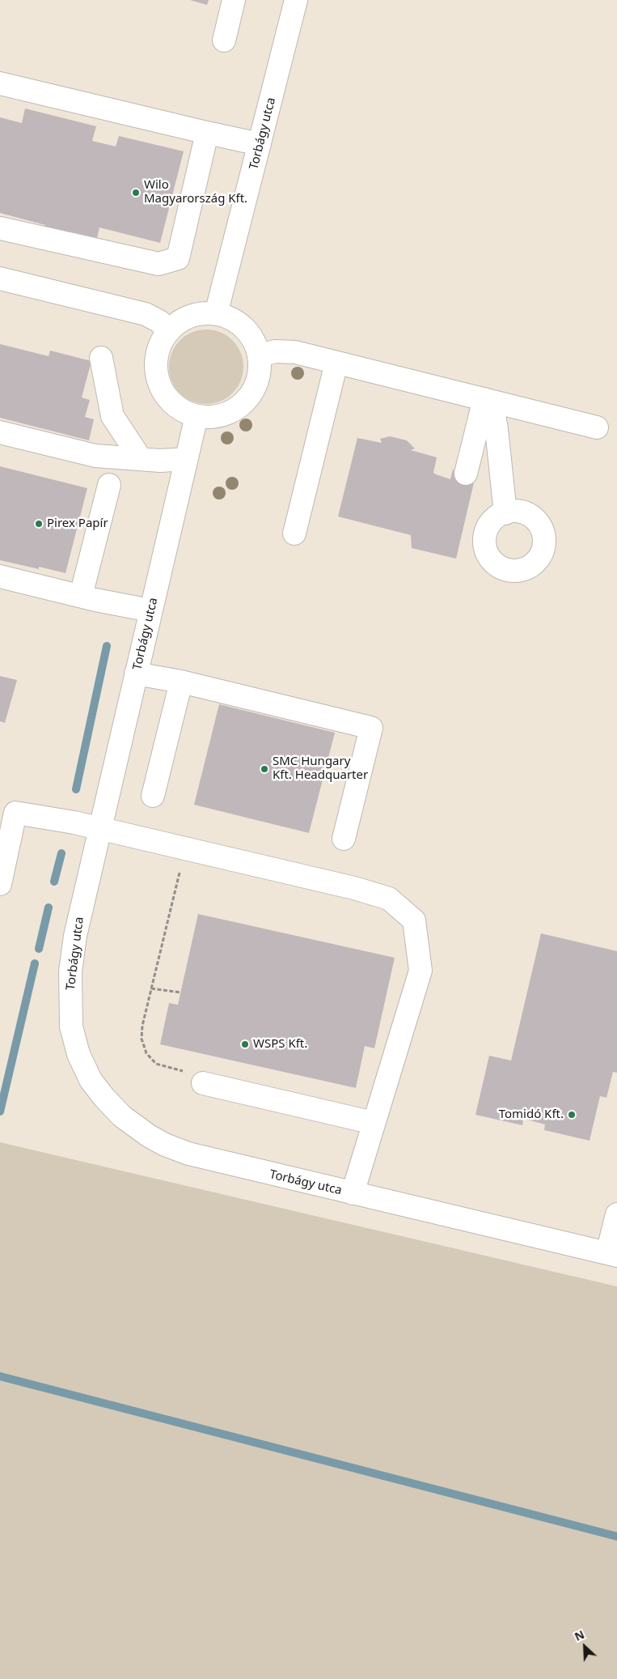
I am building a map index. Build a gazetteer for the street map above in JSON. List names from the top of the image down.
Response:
{
  "streets": {
    "street": ["Torbágy utca"]
  },
  "places": [
    "Wilo Magyarország Kft.",
    "Pirex Papír",
    "SMC Hungary Kft. Headquarter",
    "WSPS Kft.",
    "Tomidó Kft."
  ],
  "north": "top left"
}
